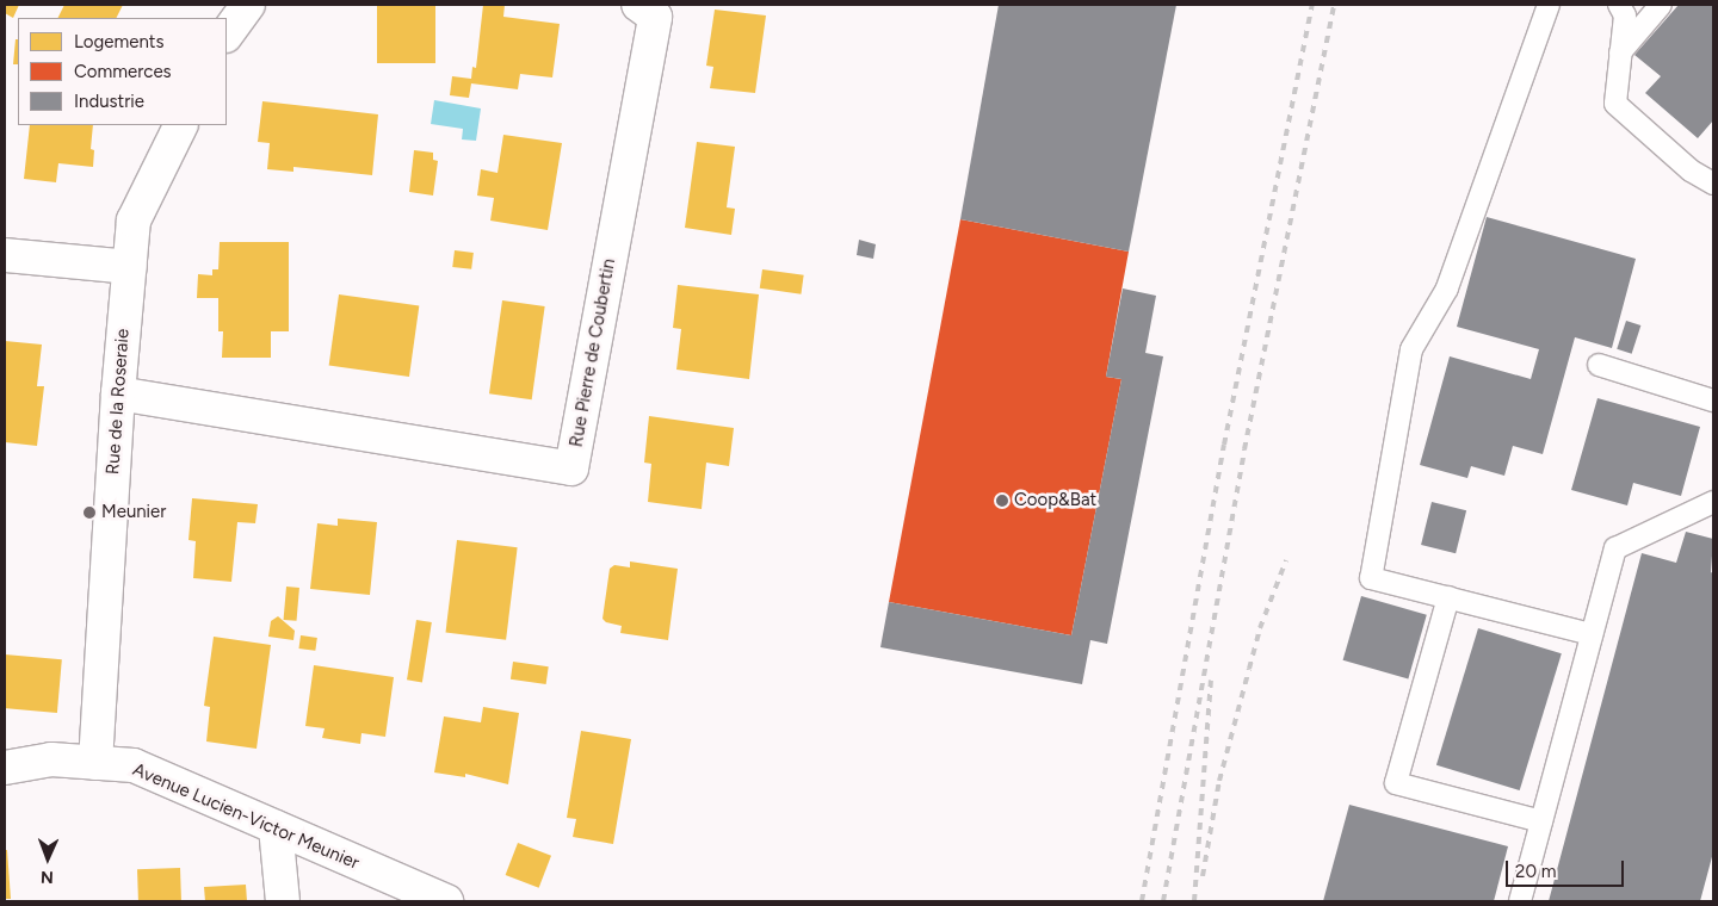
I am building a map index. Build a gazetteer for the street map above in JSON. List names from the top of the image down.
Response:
{
  "streets": {
    "street": ["Rue Pierre de Coubertin", "Rue de la Roseraie", "Avenue Lucien-Victor Meunier"]
  },
  "crossings": [
    ["Rue Pierre de Coubertin", "Rue de la Roseraie"],
    ["Rue de la Roseraie", "Avenue Lucien-Victor Meunier"]
  ],
  "places": ["Coop&Bat", "Meunier"],
  "legend": ["Logements", "Commerces", "Industrie"],
  "scale_bar": "20 m",
  "north": "bottom"
}
